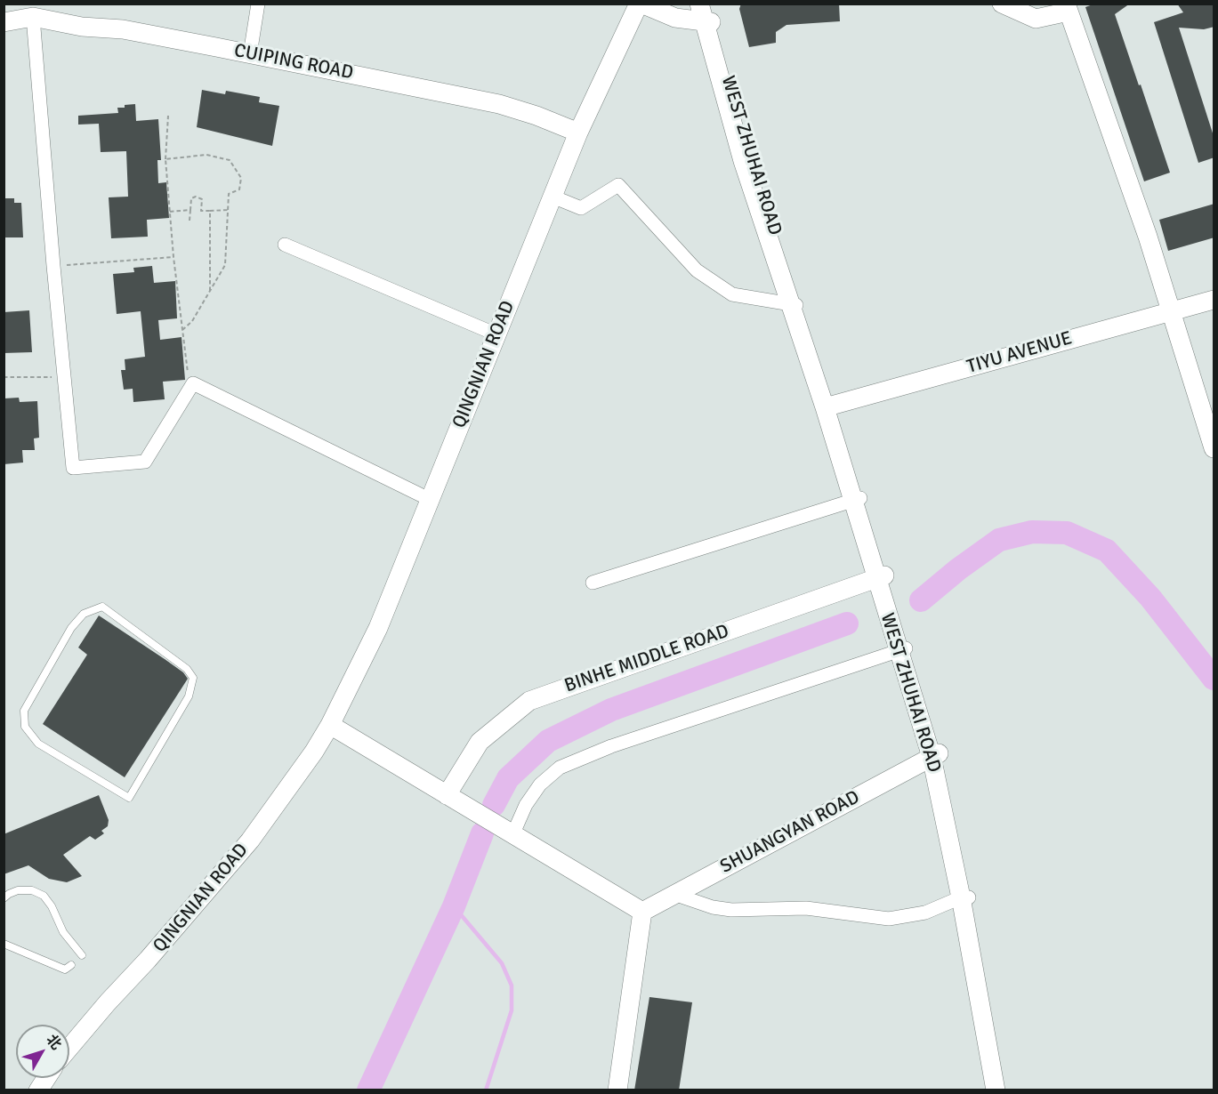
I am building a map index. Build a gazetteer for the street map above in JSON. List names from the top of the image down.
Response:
{
  "streets": {
    "street": [
      "CUIPING ROAD",
      "WEST ZHUHAI ROAD",
      "TIYU AVENUE",
      "QINGNIAN ROAD",
      "BINHE MIDDLE ROAD",
      "SHUANGYAN ROAD"
    ]
  },
  "crossings": [
    ["CUIPING ROAD", "QINGNIAN ROAD"],
    ["WEST ZHUHAI ROAD", "TIYU AVENUE"],
    ["WEST ZHUHAI ROAD", "BINHE MIDDLE ROAD"],
    ["WEST ZHUHAI ROAD", "SHUANGYAN ROAD"]
  ],
  "north": "top right"
}
